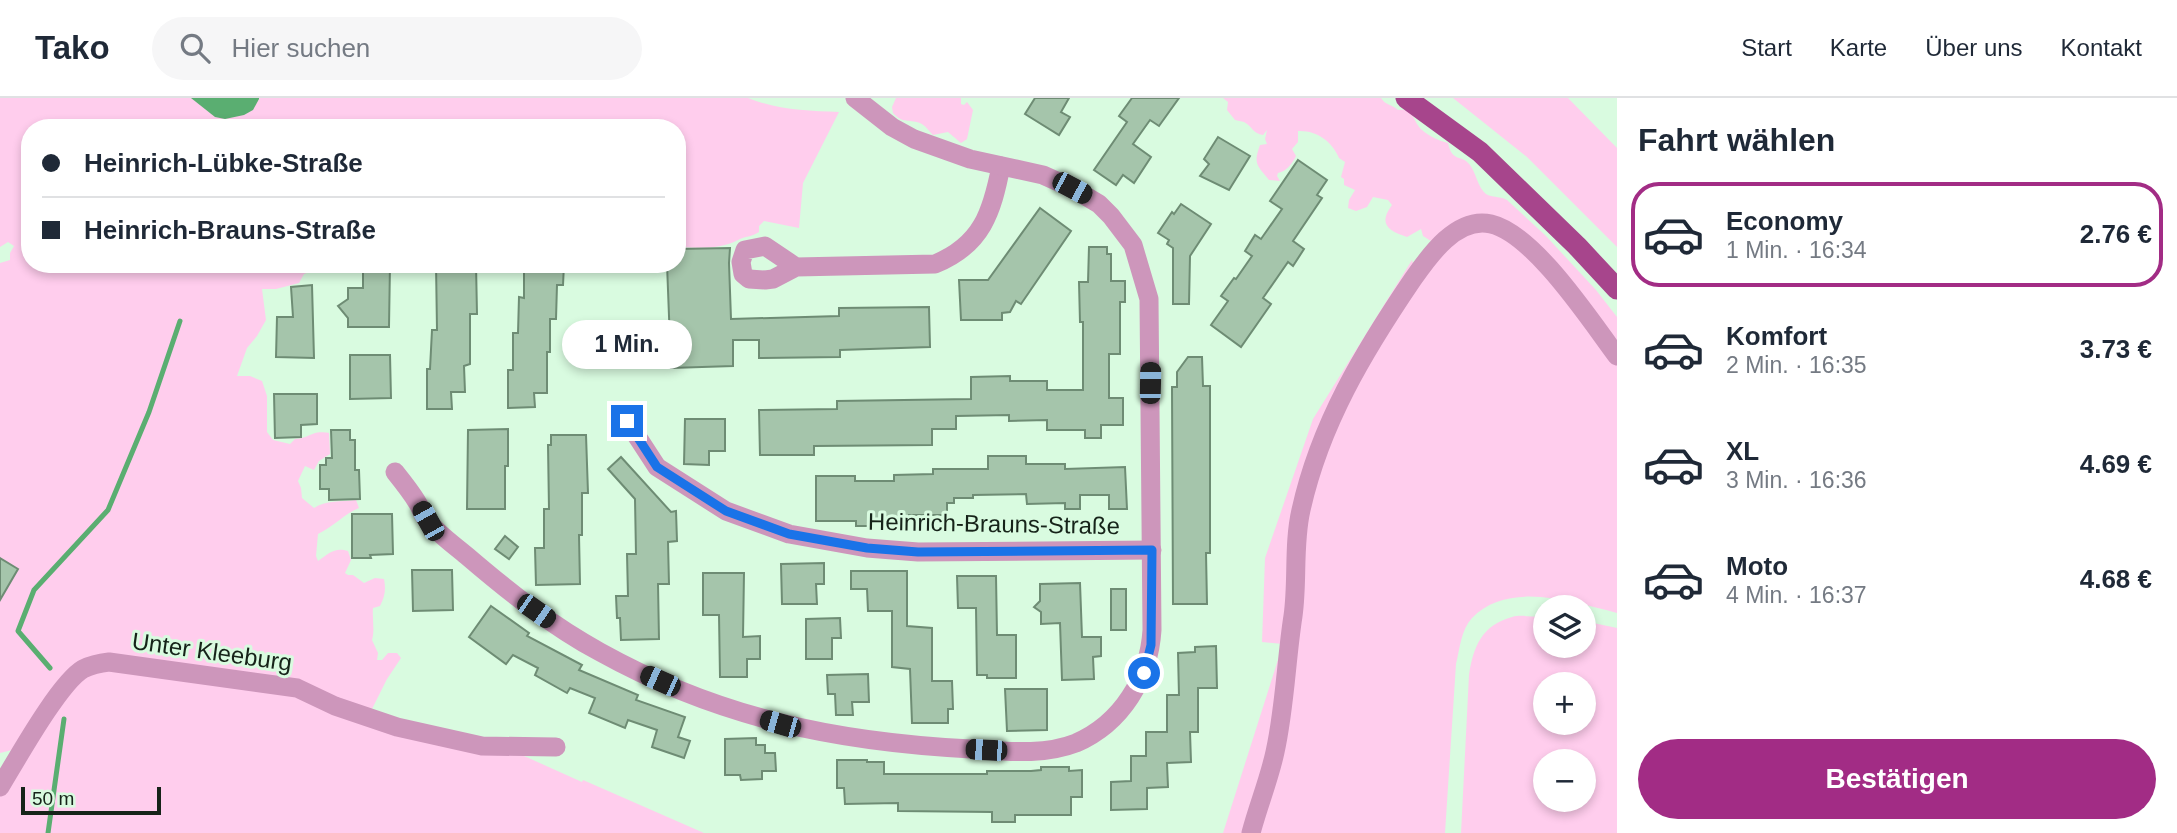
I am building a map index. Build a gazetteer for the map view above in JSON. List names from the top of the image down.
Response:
{
  "streets": {
    "street": ["Heinrich-Brauns-Straße", "Unter Kleeburg"]
  },
  "scale_bar": "50 m",
  "page": {
    "header": "Tako",
    "search": "Hier suchen",
    "nav": [
      "Start",
      "Karte",
      "Über uns",
      "Kontakt"
    ],
    "heading": "Fahrt wählen",
    "banner": ["Heinrich-Lübke-Straße", "Heinrich-Brauns-Straße"],
    "list": [
      {
        "name": "Economy",
        "note": "1 Min. · 16:34",
        "value": "2.76 €"
      },
      {
        "name": "Komfort",
        "note": "2 Min. · 16:35",
        "value": "3.73 €"
      },
      {
        "name": "XL",
        "note": "3 Min. · 16:36",
        "value": "4.69 €"
      },
      {
        "name": "Moto",
        "note": "4 Min. · 16:37",
        "value": "4.68 €"
      }
    ],
    "bubble": "1 Min.",
    "map_buttons": ["+", "−"],
    "buttons": "Bestätigen",
    "scale": "50 m"
  }
}
